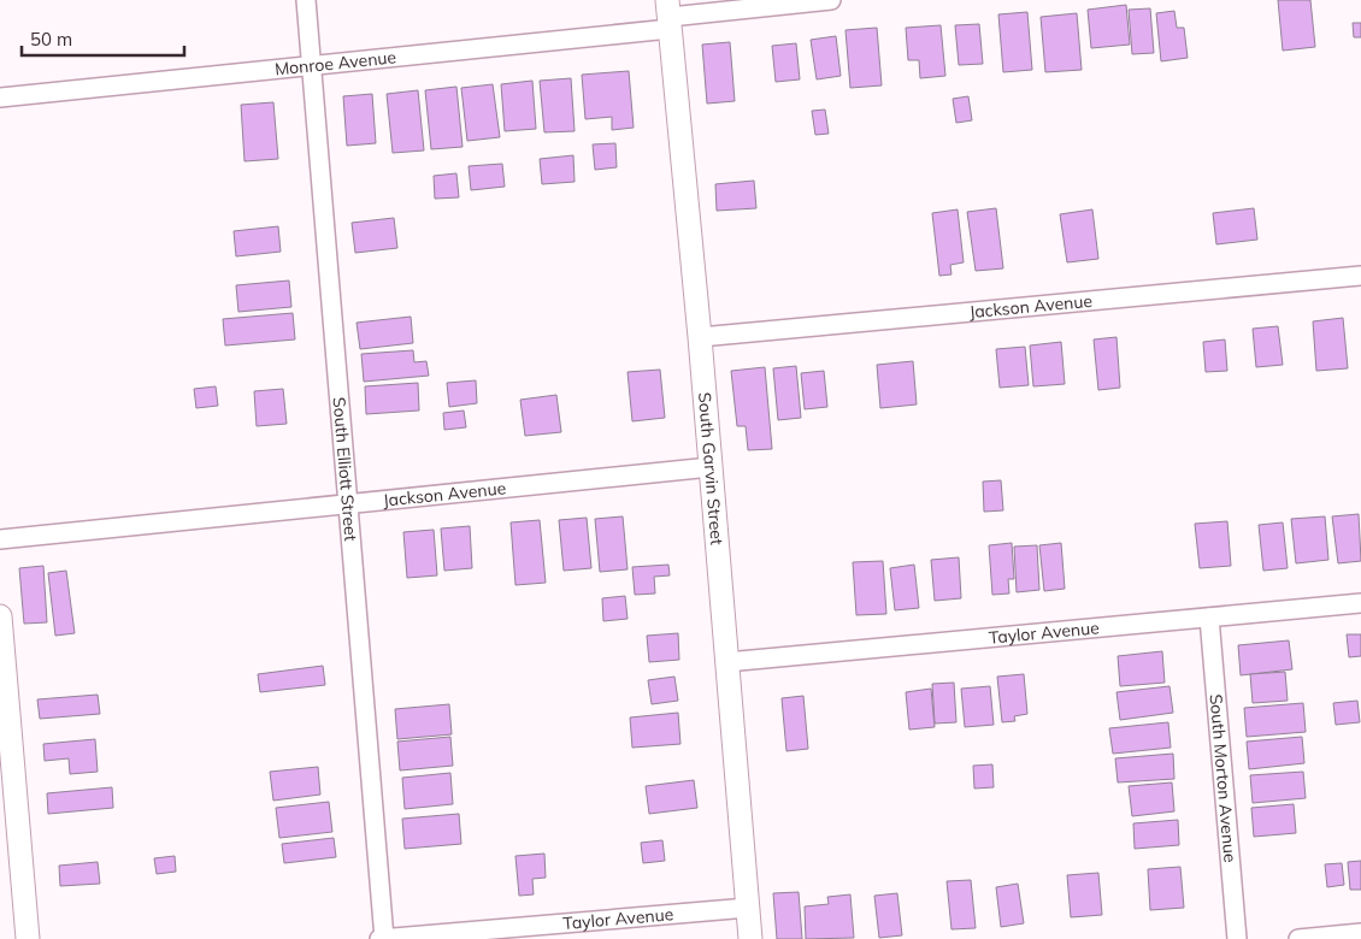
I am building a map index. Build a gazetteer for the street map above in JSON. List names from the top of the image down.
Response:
{
  "streets": {
    "street": [
      "Monroe Avenue",
      "Jackson Avenue",
      "South Elliott Street",
      "South Garvin Street",
      "Taylor Avenue",
      "South Morton Avenue"
    ]
  },
  "crossings": [
    ["Monroe Avenue", "South Elliott Street"],
    ["Monroe Avenue", "South Garvin Street"],
    ["Jackson Avenue", "South Elliott Street"],
    ["Jackson Avenue", "South Garvin Street"],
    ["South Elliott Street", "Taylor Avenue"],
    ["South Garvin Street", "Taylor Avenue"],
    ["Taylor Avenue", "South Morton Avenue"]
  ],
  "scale_bar": "50 m"
}
